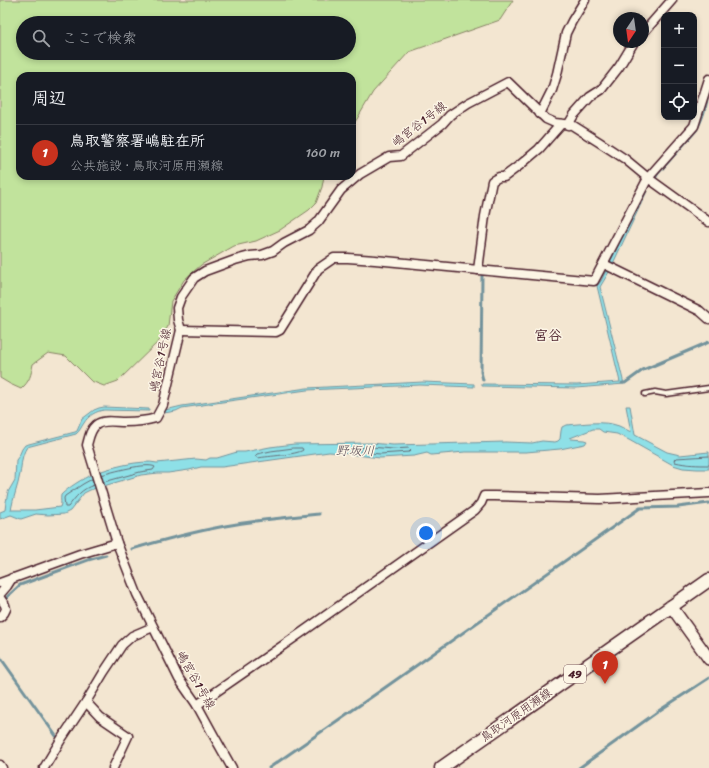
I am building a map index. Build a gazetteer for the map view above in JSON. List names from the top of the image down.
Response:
{
  "streets": {
    "main road": ["49", "鳥取河原用瀬線"],
    "street": ["嶋宮谷1号線"]
  },
  "districts": ["宮谷"],
  "water": ["野坂川"],
  "north": "bottom",
  "page": {
    "map_buttons": ["+", "−"],
    "search": "ここで検索",
    "heading": "周辺",
    "list": [
      {
        "mark": "1",
        "name": "鳥取警察署嶋駐在所",
        "note": "公共施設 · 鳥取河原用瀬線",
        "value": "160 m"
      }
    ],
    "pins": "1"
  }
}
